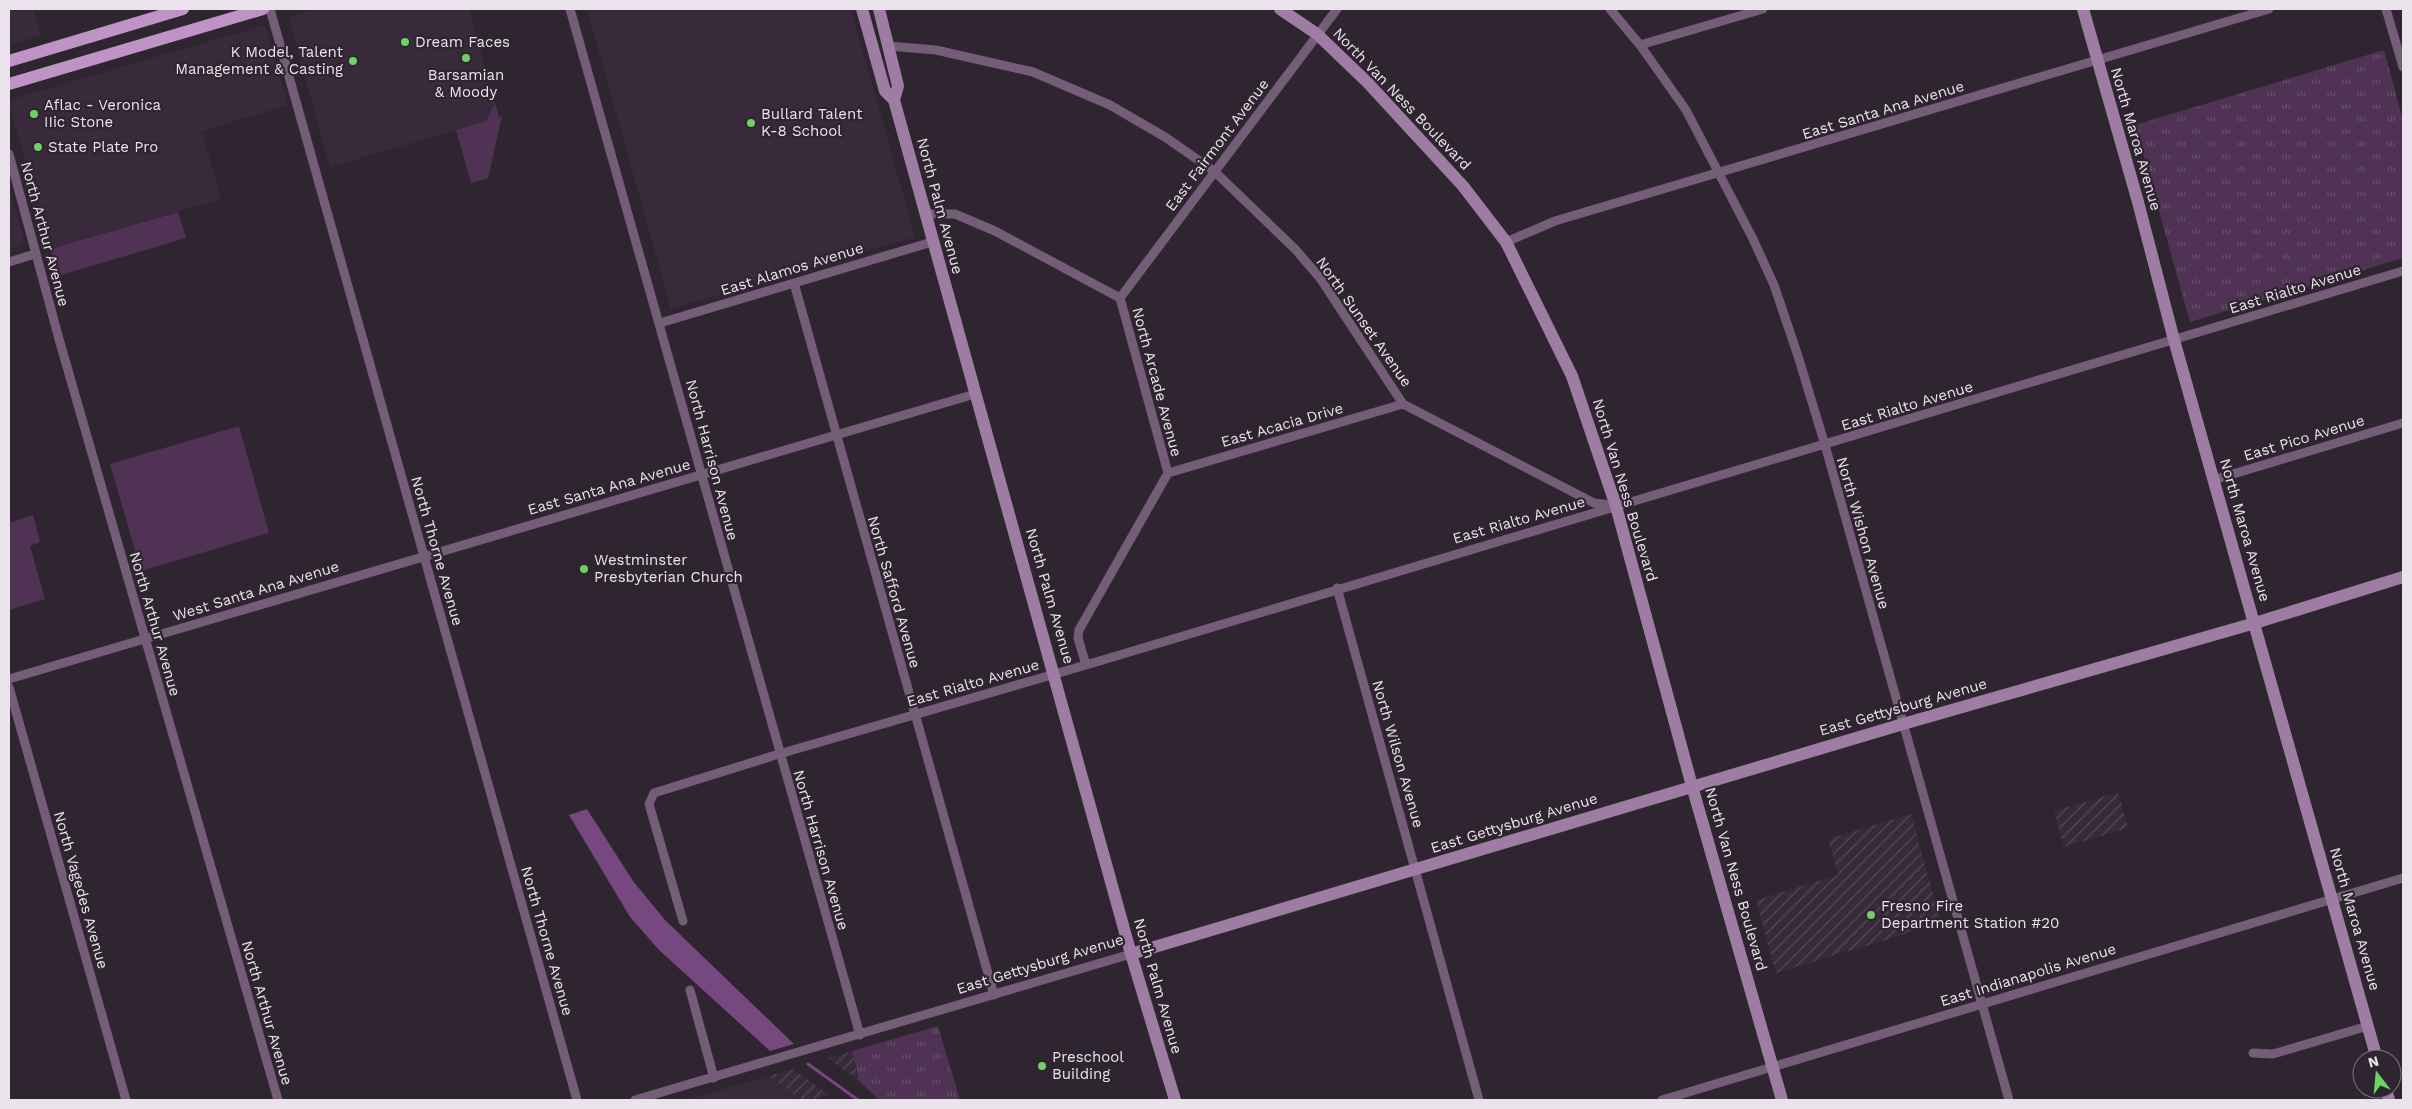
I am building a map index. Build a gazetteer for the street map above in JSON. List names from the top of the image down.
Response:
{
  "streets": {
    "street": [
      "North Van Ness Boulevard",
      "East Santa Ana Avenue",
      "North Maroa Avenue",
      "East Fairmont Avenue",
      "North Palm Avenue",
      "North Arthur Avenue",
      "East Alamos Avenue",
      "East Rialto Avenue",
      "North Sunset Avenue",
      "North Arcade Avenue",
      "East Acacia Drive",
      "East Pico Avenue",
      "North Harrison Avenue",
      "North Wishon Avenue",
      "North Thorne Avenue",
      "West Santa Ana Avenue",
      "North Safford Avenue",
      "East Gettysburg Avenue",
      "North Wilson Avenue",
      "North Vagedes Avenue",
      "East Indianapolis Avenue"
    ]
  },
  "crossings": [
    ["North Van Ness Boulevard", "East Santa Ana Avenue"],
    ["North Van Ness Boulevard", "East Fairmont Avenue"],
    ["North Van Ness Boulevard", "East Rialto Avenue"],
    ["North Van Ness Boulevard", "North Sunset Avenue"],
    ["North Van Ness Boulevard", "East Gettysburg Avenue"],
    ["North Van Ness Boulevard", "East Indianapolis Avenue"],
    ["East Santa Ana Avenue", "North Maroa Avenue"],
    ["East Santa Ana Avenue", "North Palm Avenue"],
    ["East Santa Ana Avenue", "North Harrison Avenue"],
    ["East Santa Ana Avenue", "North Wishon Avenue"],
    ["East Santa Ana Avenue", "North Thorne Avenue"],
    ["East Santa Ana Avenue", "West Santa Ana Avenue"],
    ["East Santa Ana Avenue", "North Safford Avenue"],
    ["North Maroa Avenue", "East Rialto Avenue"],
    ["North Maroa Avenue", "East Pico Avenue"],
    ["North Maroa Avenue", "East Gettysburg Avenue"],
    ["North Maroa Avenue", "East Indianapolis Avenue"],
    ["East Fairmont Avenue", "North Sunset Avenue"],
    ["East Fairmont Avenue", "North Arcade Avenue"],
    ["North Palm Avenue", "East Alamos Avenue"],
    ["North Palm Avenue", "East Rialto Avenue"],
    ["North Palm Avenue", "North Sunset Avenue"],
    ["North Palm Avenue", "North Arcade Avenue"],
    ["North Palm Avenue", "East Gettysburg Avenue"],
    ["North Arthur Avenue", "West Santa Ana Avenue"],
    ["East Alamos Avenue", "North Harrison Avenue"],
    ["East Alamos Avenue", "North Safford Avenue"],
    ["East Rialto Avenue", "North Sunset Avenue"],
    ["East Rialto Avenue", "North Arcade Avenue"],
    ["East Rialto Avenue", "North Harrison Avenue"],
    ["East Rialto Avenue", "North Wishon Avenue"],
    ["East Rialto Avenue", "North Safford Avenue"],
    ["East Rialto Avenue", "North Wilson Avenue"],
    ["North Sunset Avenue", "East Acacia Drive"],
    ["North Arcade Avenue", "East Acacia Drive"],
    ["North Harrison Avenue", "East Gettysburg Avenue"],
    ["North Wishon Avenue", "East Gettysburg Avenue"],
    ["North Wishon Avenue", "East Indianapolis Avenue"],
    ["North Thorne Avenue", "West Santa Ana Avenue"],
    ["North Safford Avenue", "East Gettysburg Avenue"],
    ["East Gettysburg Avenue", "North Wilson Avenue"]
  ],
  "places": [
    "Dream Faces",
    "Barsamian & Moody",
    "K Model, Talent Management & Casting",
    "Aflac - Veronica IIic Stone",
    "Bullard Talent K-8 School",
    "State Plate Pro",
    "Westminster Presbyterian Church",
    "Fresno Fire Department Station #20",
    "Preschool Building"
  ],
  "north": "top"
}
